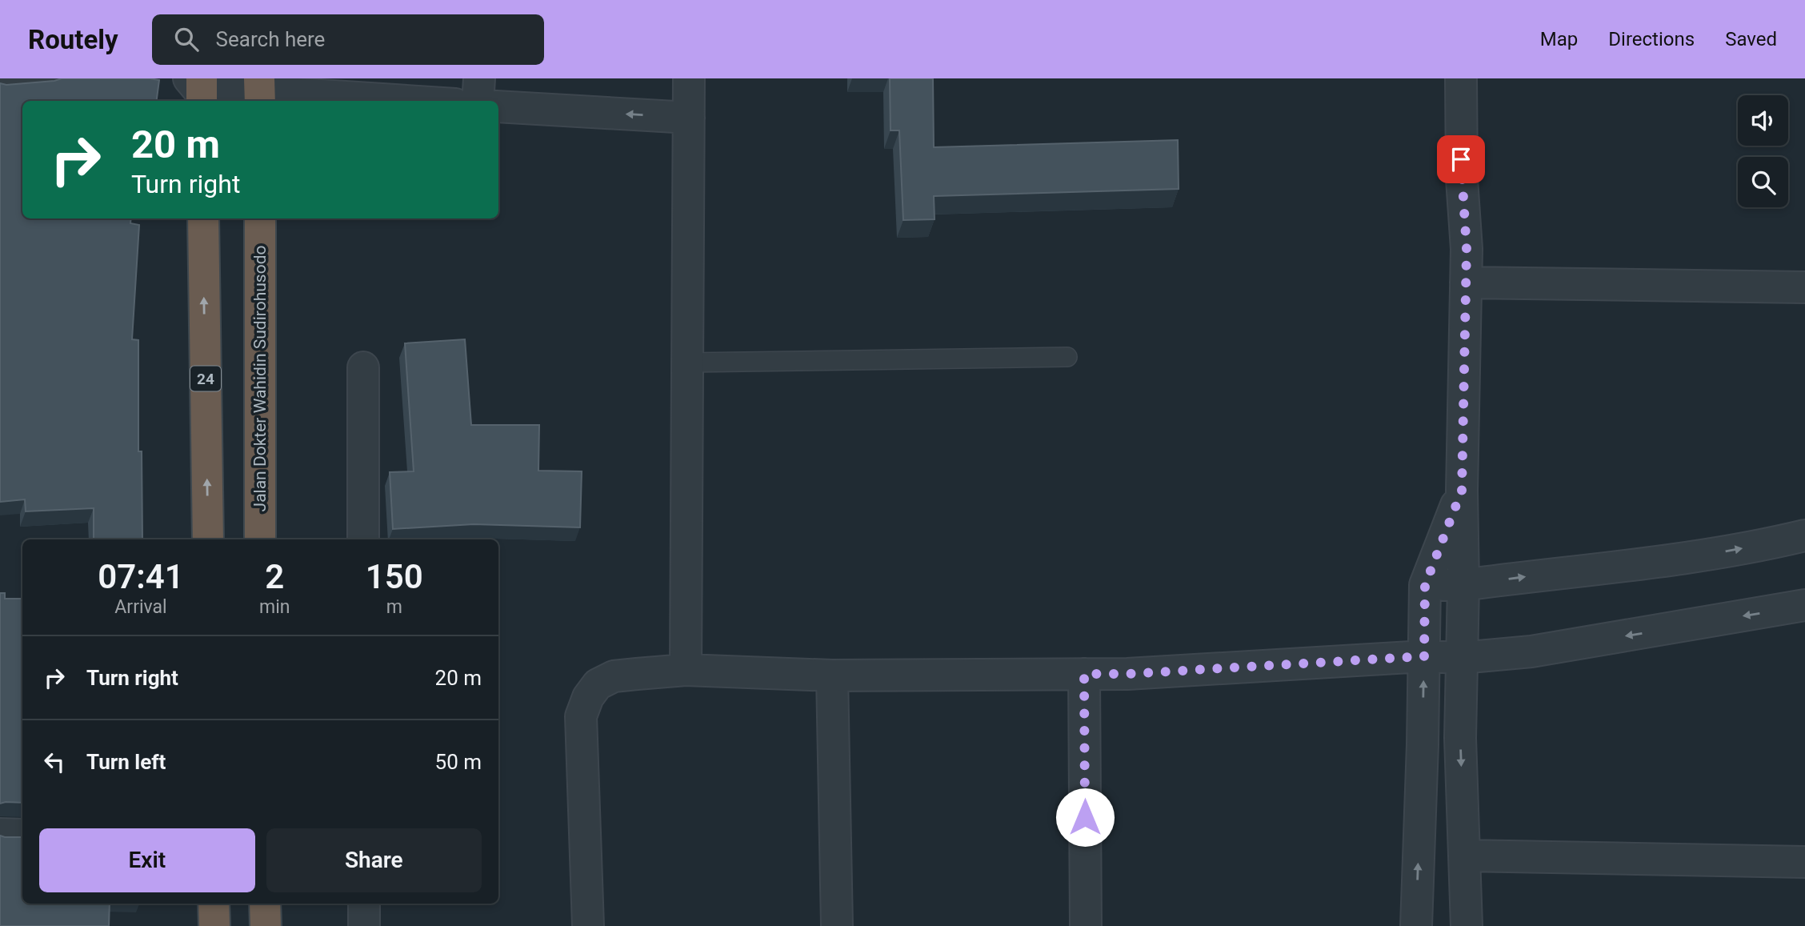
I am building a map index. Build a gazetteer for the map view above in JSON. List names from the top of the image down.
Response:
{
  "streets": {
    "highway": ["24", "Jalan Dokter Wahidin Sudirohusodo"]
  },
  "page": {
    "header": "Routely",
    "search": "Search here",
    "nav": ["Map", "Directions", "Saved"],
    "turn": ["20 m", "Turn right"],
    "eta": [
      "07:41",
      "Arrival",
      "2",
      "min",
      "150",
      "m"
    ],
    "list": [
      {
        "name": "Turn right",
        "value": "20 m"
      },
      {
        "name": "Turn left",
        "value": "50 m"
      }
    ],
    "buttons": ["Exit", "Share"]
  }
}
